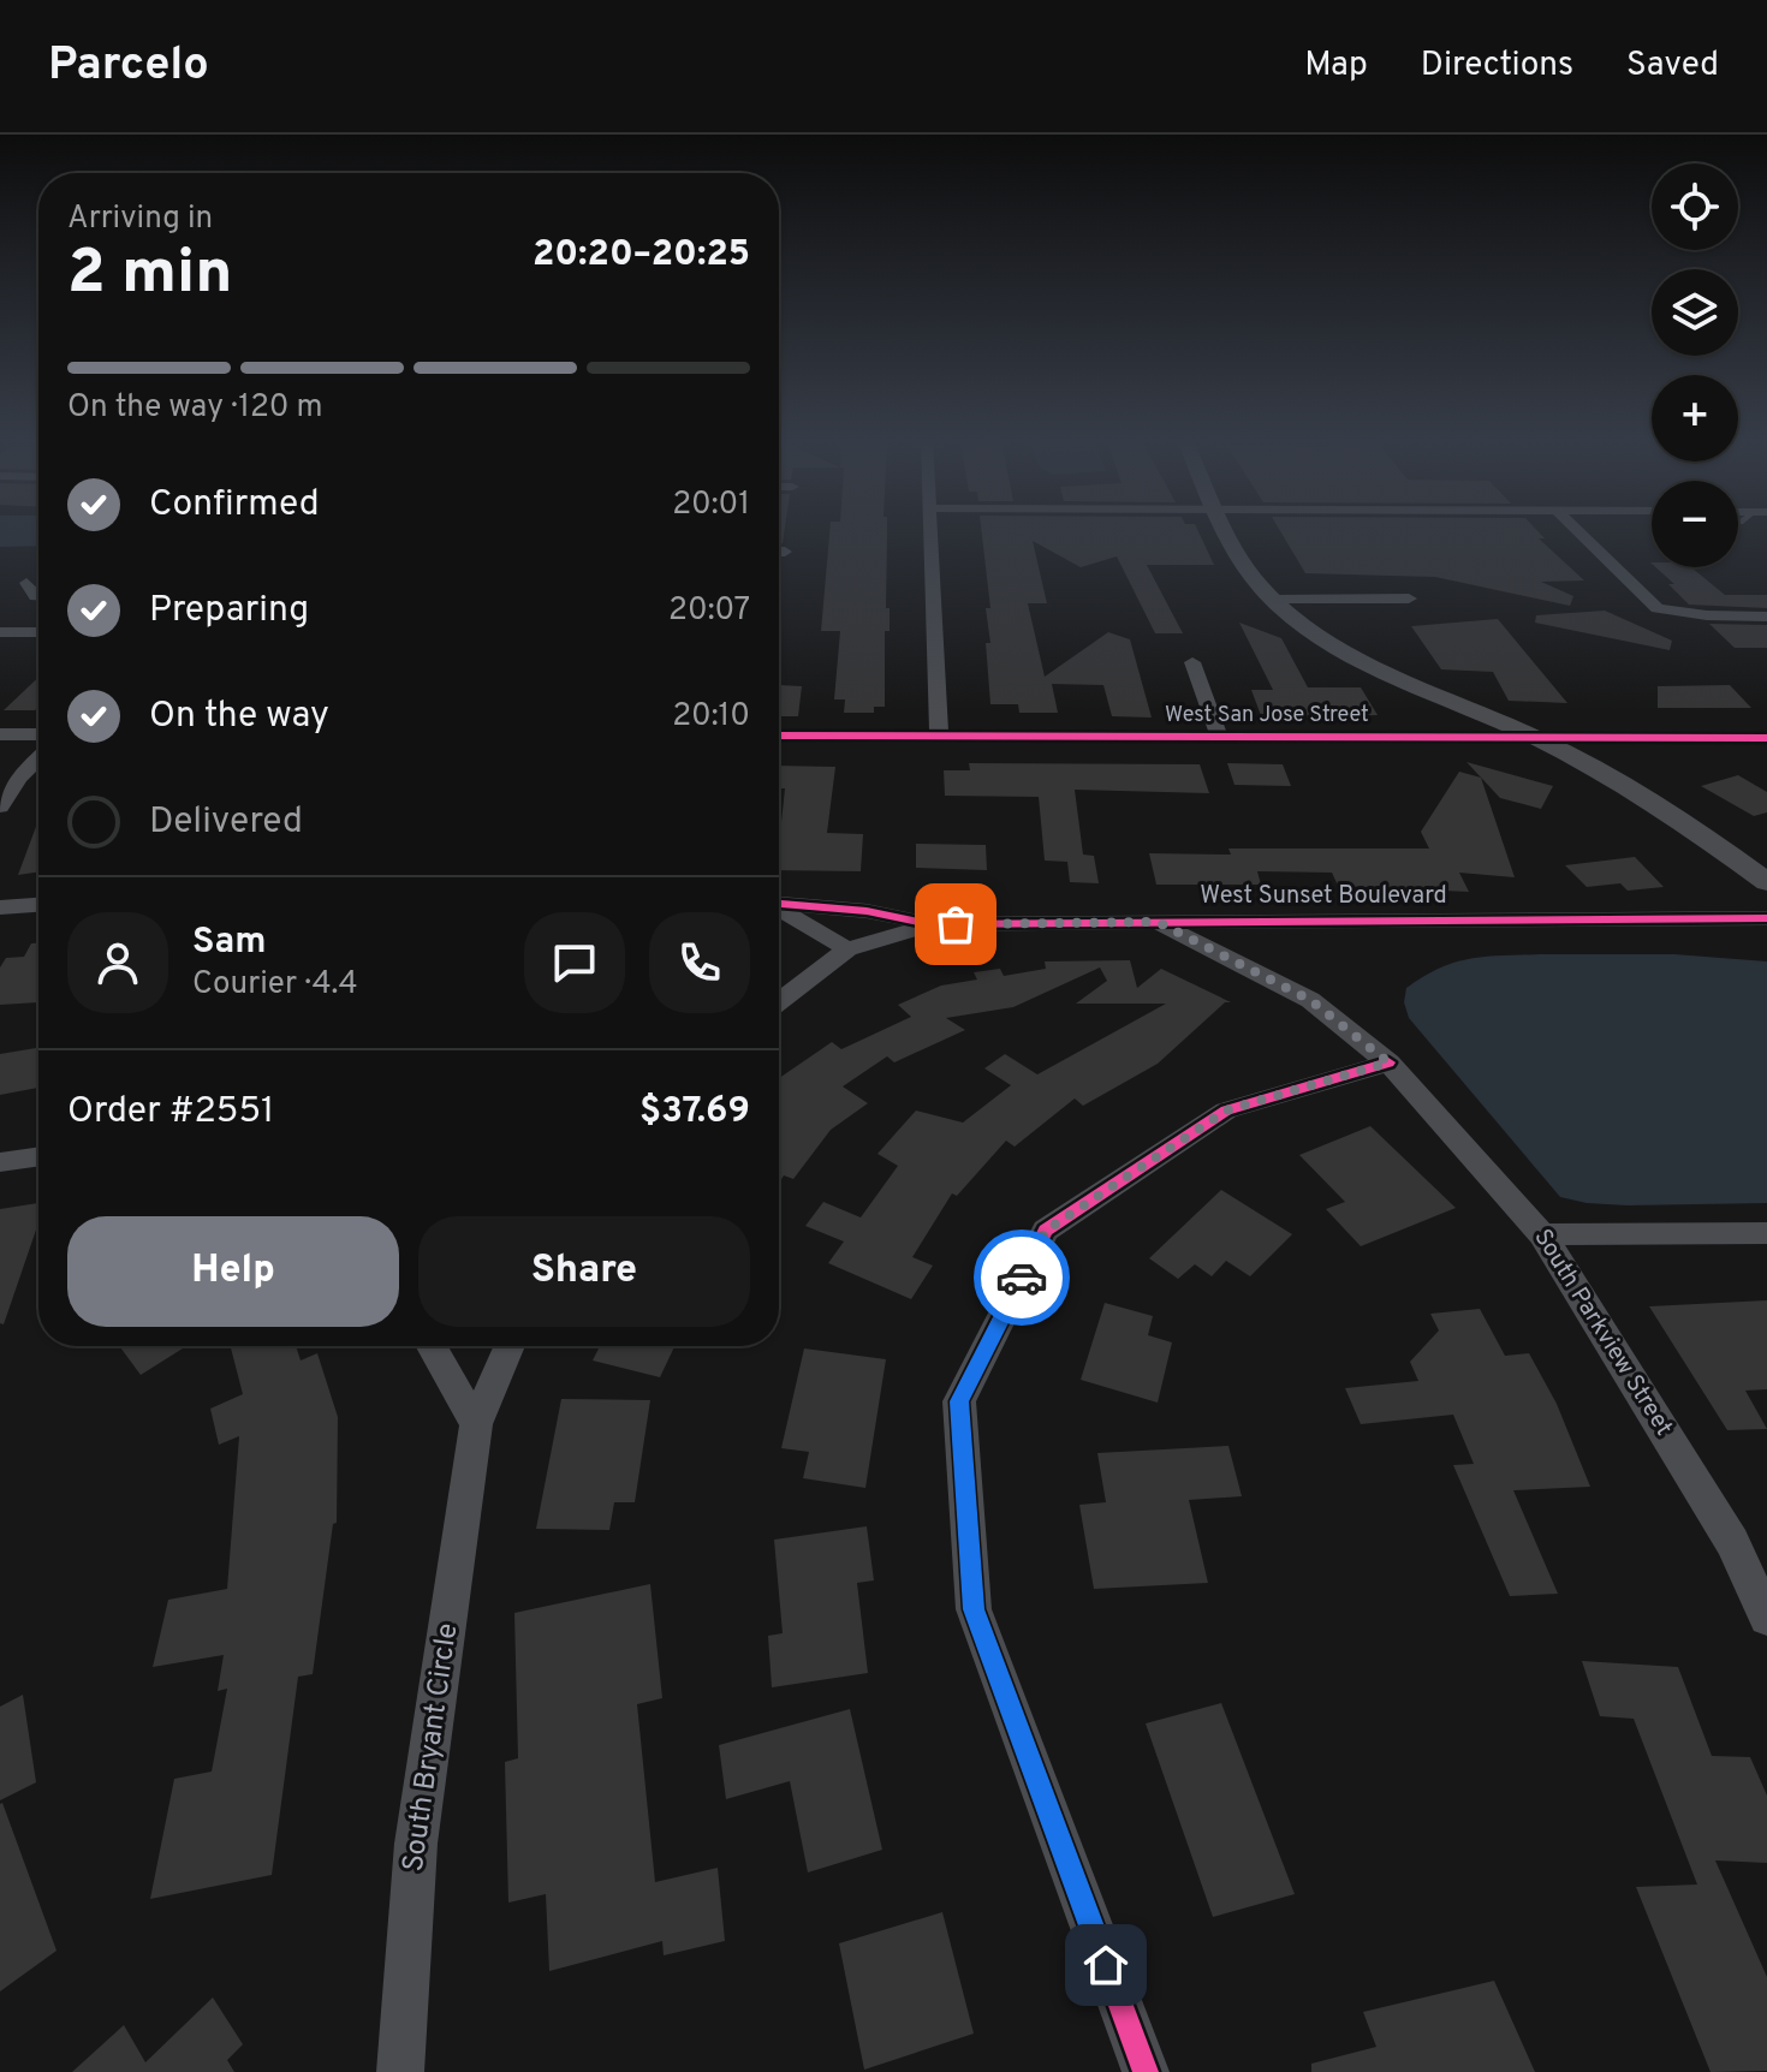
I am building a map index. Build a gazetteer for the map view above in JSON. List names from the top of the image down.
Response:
{
  "streets": {
    "street": [
      "West San Jose Street",
      "West Sunset Boulevard",
      "South Parkview Street",
      "South Bryant Circle"
    ]
  },
  "crossings": [
    ["West Sunset Boulevard", "South Parkview Street"]
  ],
  "page": {
    "header": "Parcelo",
    "nav": ["Map", "Directions", "Saved"],
    "map_buttons": ["+", "−"],
    "heading": ["2 min", "Arriving in", "20:20–20:25"],
    "panel": [
      "Sam",
      "Courier · 4.4",
      "Order #2551",
      "$37.69"
    ],
    "bar": "On the way · 120 m",
    "list": [
      ["Confirmed", "20:01"],
      ["Preparing", "20:07"],
      ["On the way", "20:10"],
      "Delivered"
    ],
    "buttons": ["Help", "Share"]
  }
}
